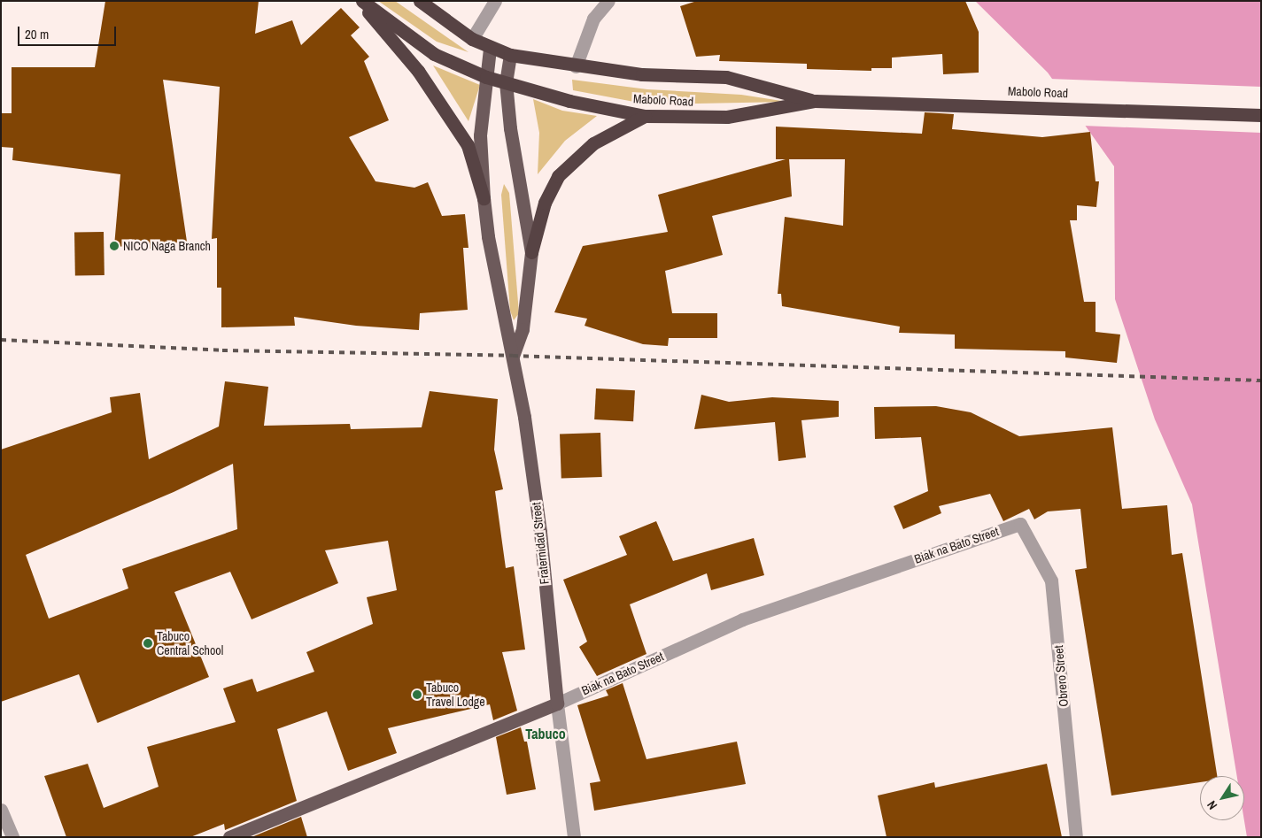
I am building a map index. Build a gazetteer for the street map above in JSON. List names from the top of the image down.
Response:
{
  "streets": {
    "highway": ["Mabolo Road"],
    "main road": ["Fraternidad Street", "Biak na Bato Street"],
    "street": ["Obrero Street"]
  },
  "crossings": [
    ["Mabolo Road", "Fraternidad Street"],
    ["Fraternidad Street", "Biak na Bato Street"],
    ["Biak na Bato Street", "Obrero Street"]
  ],
  "districts": ["Tabuco"],
  "places": ["NICO Naga Branch", "Tabuco Central School", "Tabuco Travel Lodge"],
  "scale_bar": "20 m",
  "north": "bottom left"
}
